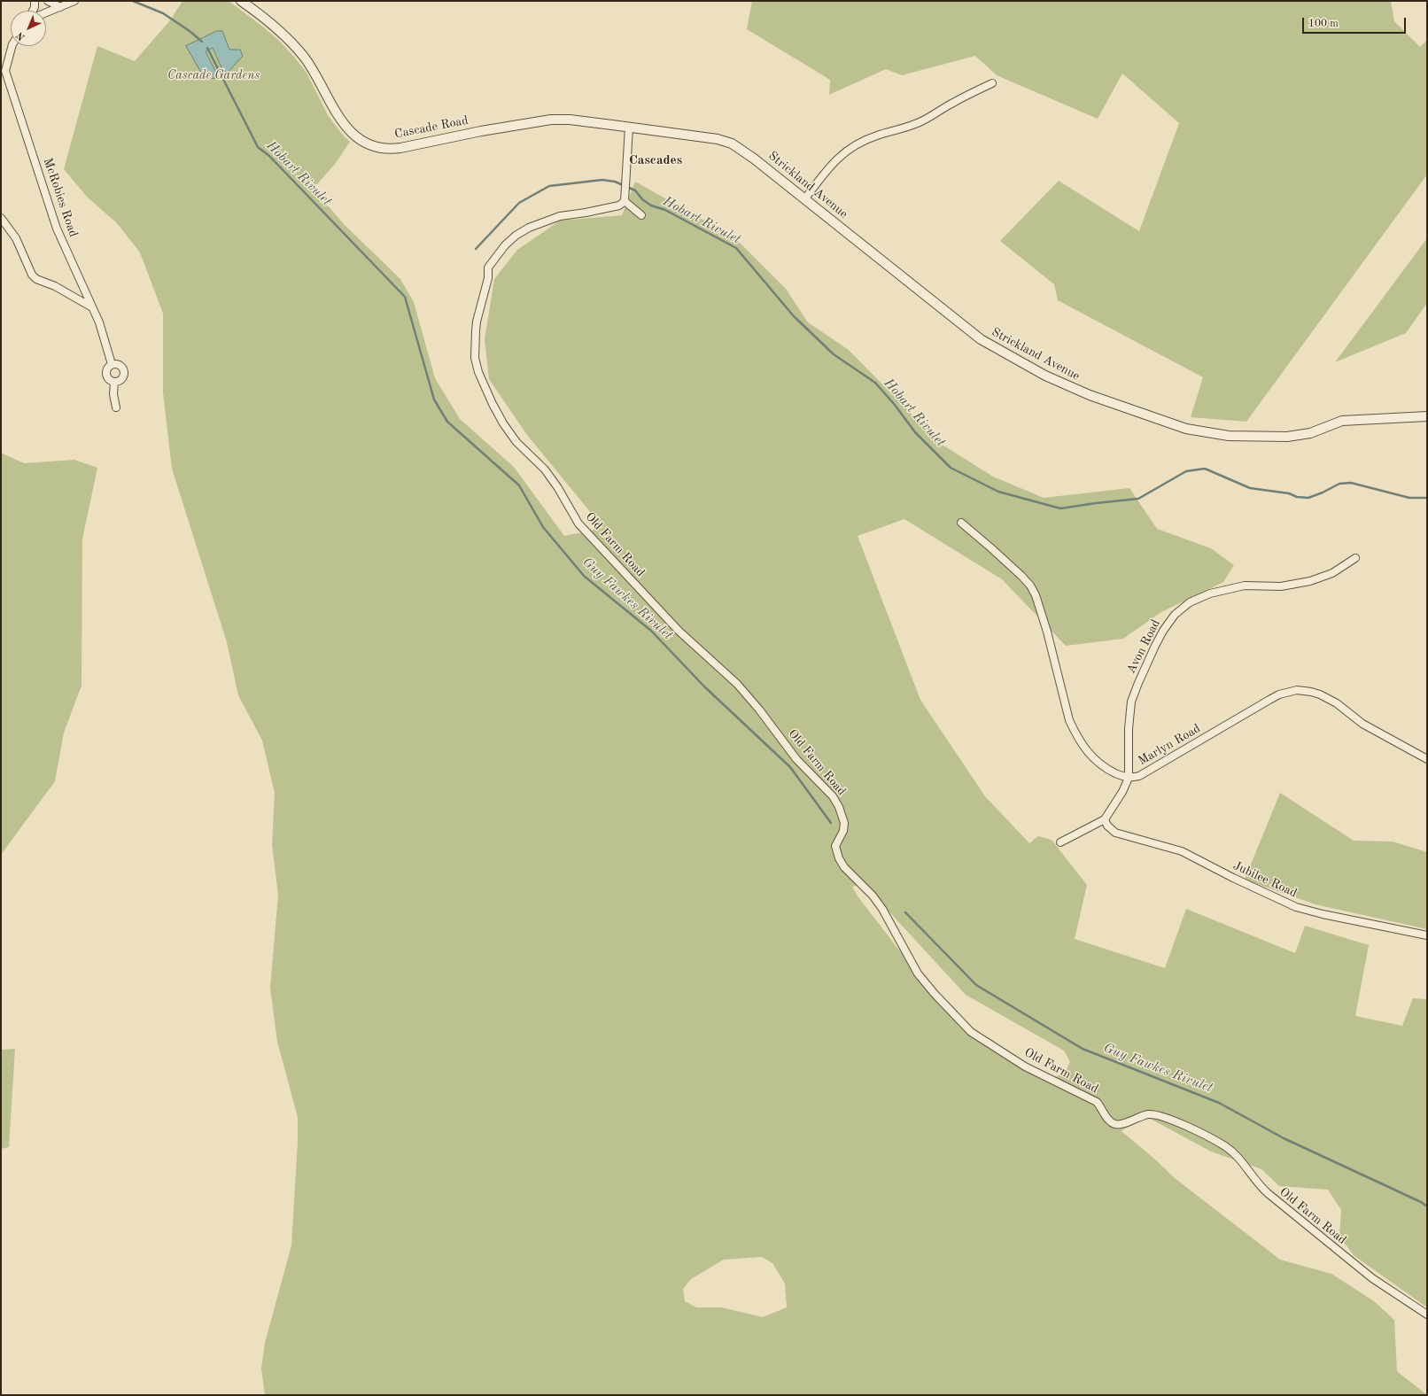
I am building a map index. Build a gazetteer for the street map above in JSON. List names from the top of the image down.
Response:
{
  "streets": {
    "street": [
      "Cascade Road",
      "Strickland Avenue",
      "McRobies Road",
      "Old Farm Road",
      "Avon Road",
      "Marlyn Road",
      "Jubilee Road"
    ]
  },
  "crossings": [
    ["Cascade Road", "Strickland Avenue"],
    ["Avon Road", "Marlyn Road"]
  ],
  "districts": ["Cascades"],
  "water": ["Hobart Rivulet", "Guy Fawkes Rivulet"],
  "parks": ["Cascade Gardens"],
  "scale_bar": "100 m",
  "north": "bottom left"
}
